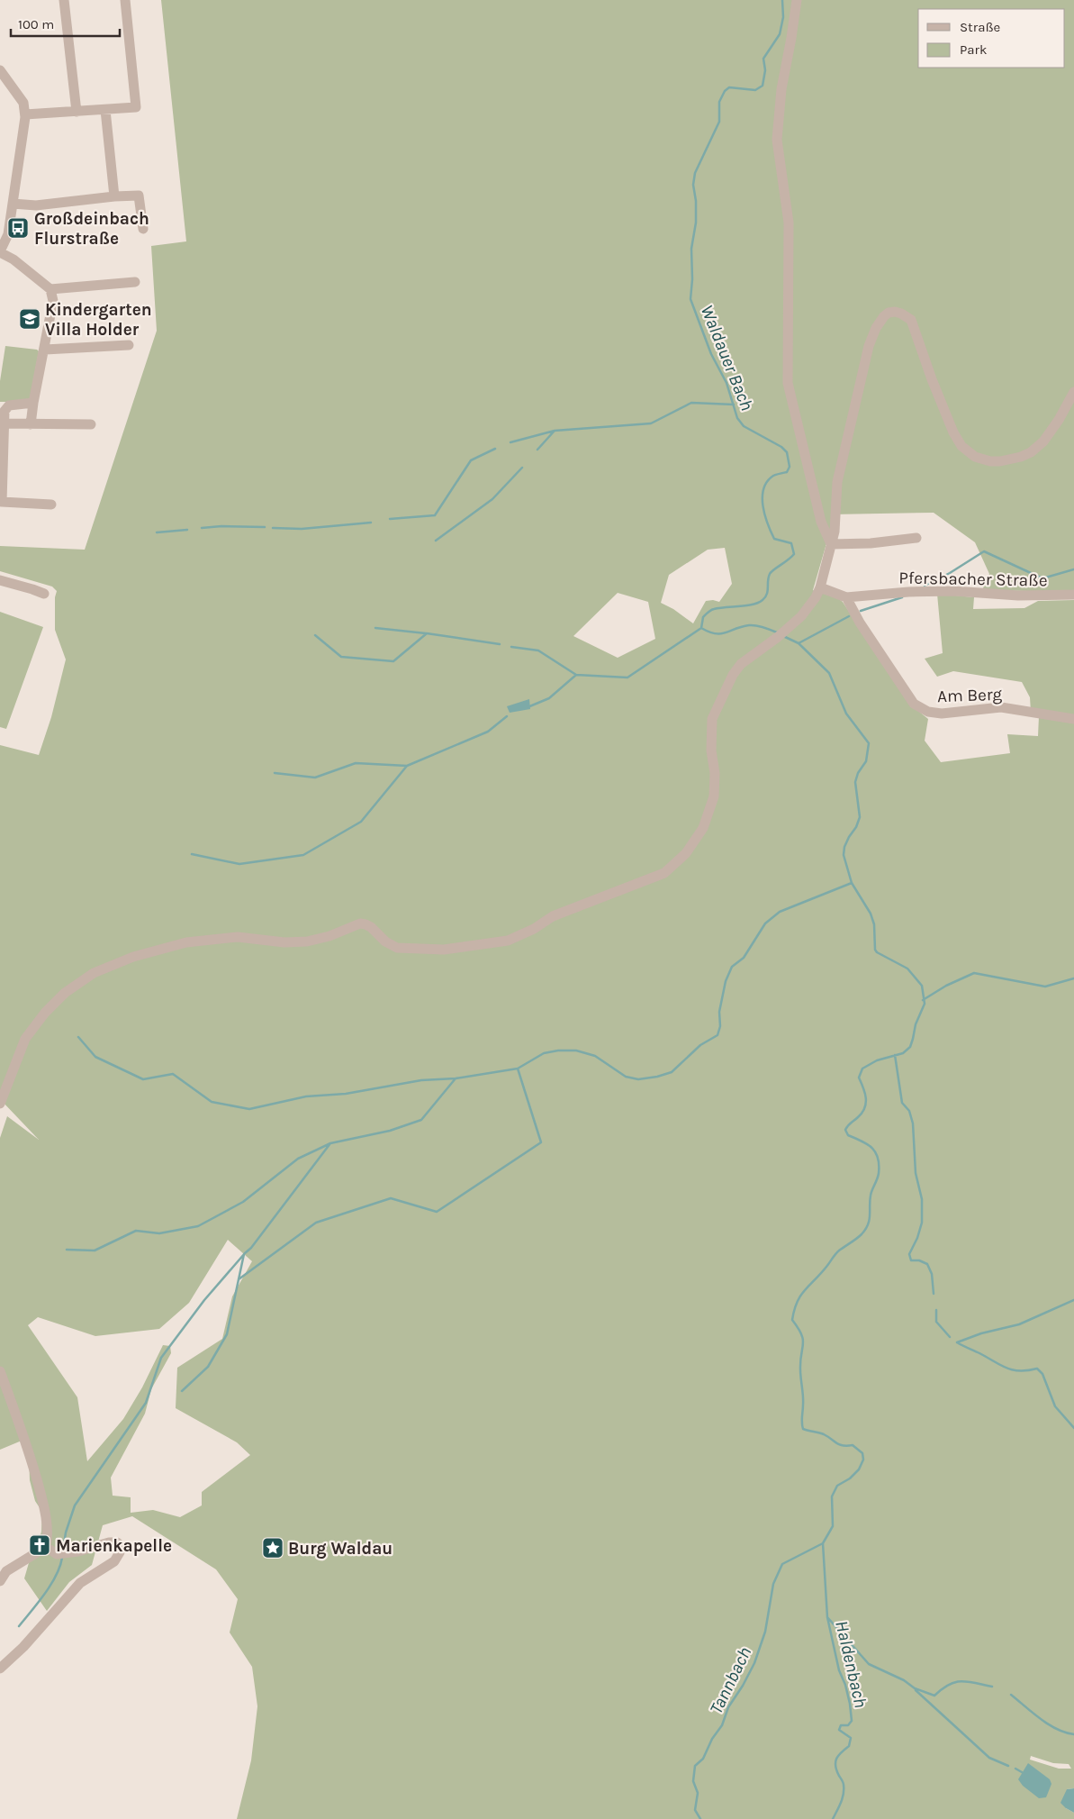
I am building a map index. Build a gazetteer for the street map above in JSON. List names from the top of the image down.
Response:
{
  "streets": {
    "street": ["Pfersbacher Straße", "Am Berg"]
  },
  "crossings": [
    ["Pfersbacher Straße", "Am Berg"]
  ],
  "water": ["Waldauer Bach", "Haldenbach", "Tannbach"],
  "places": {
    "bus stop": ["Großdeinbach Flurstraße"],
    "school or university": ["Kindergarten Villa Holder"],
    "church": ["Marienkapelle"],
    "place": ["Burg Waldau"]
  },
  "legend": ["Straße", "Park"],
  "scale_bar": "100 m"
}
